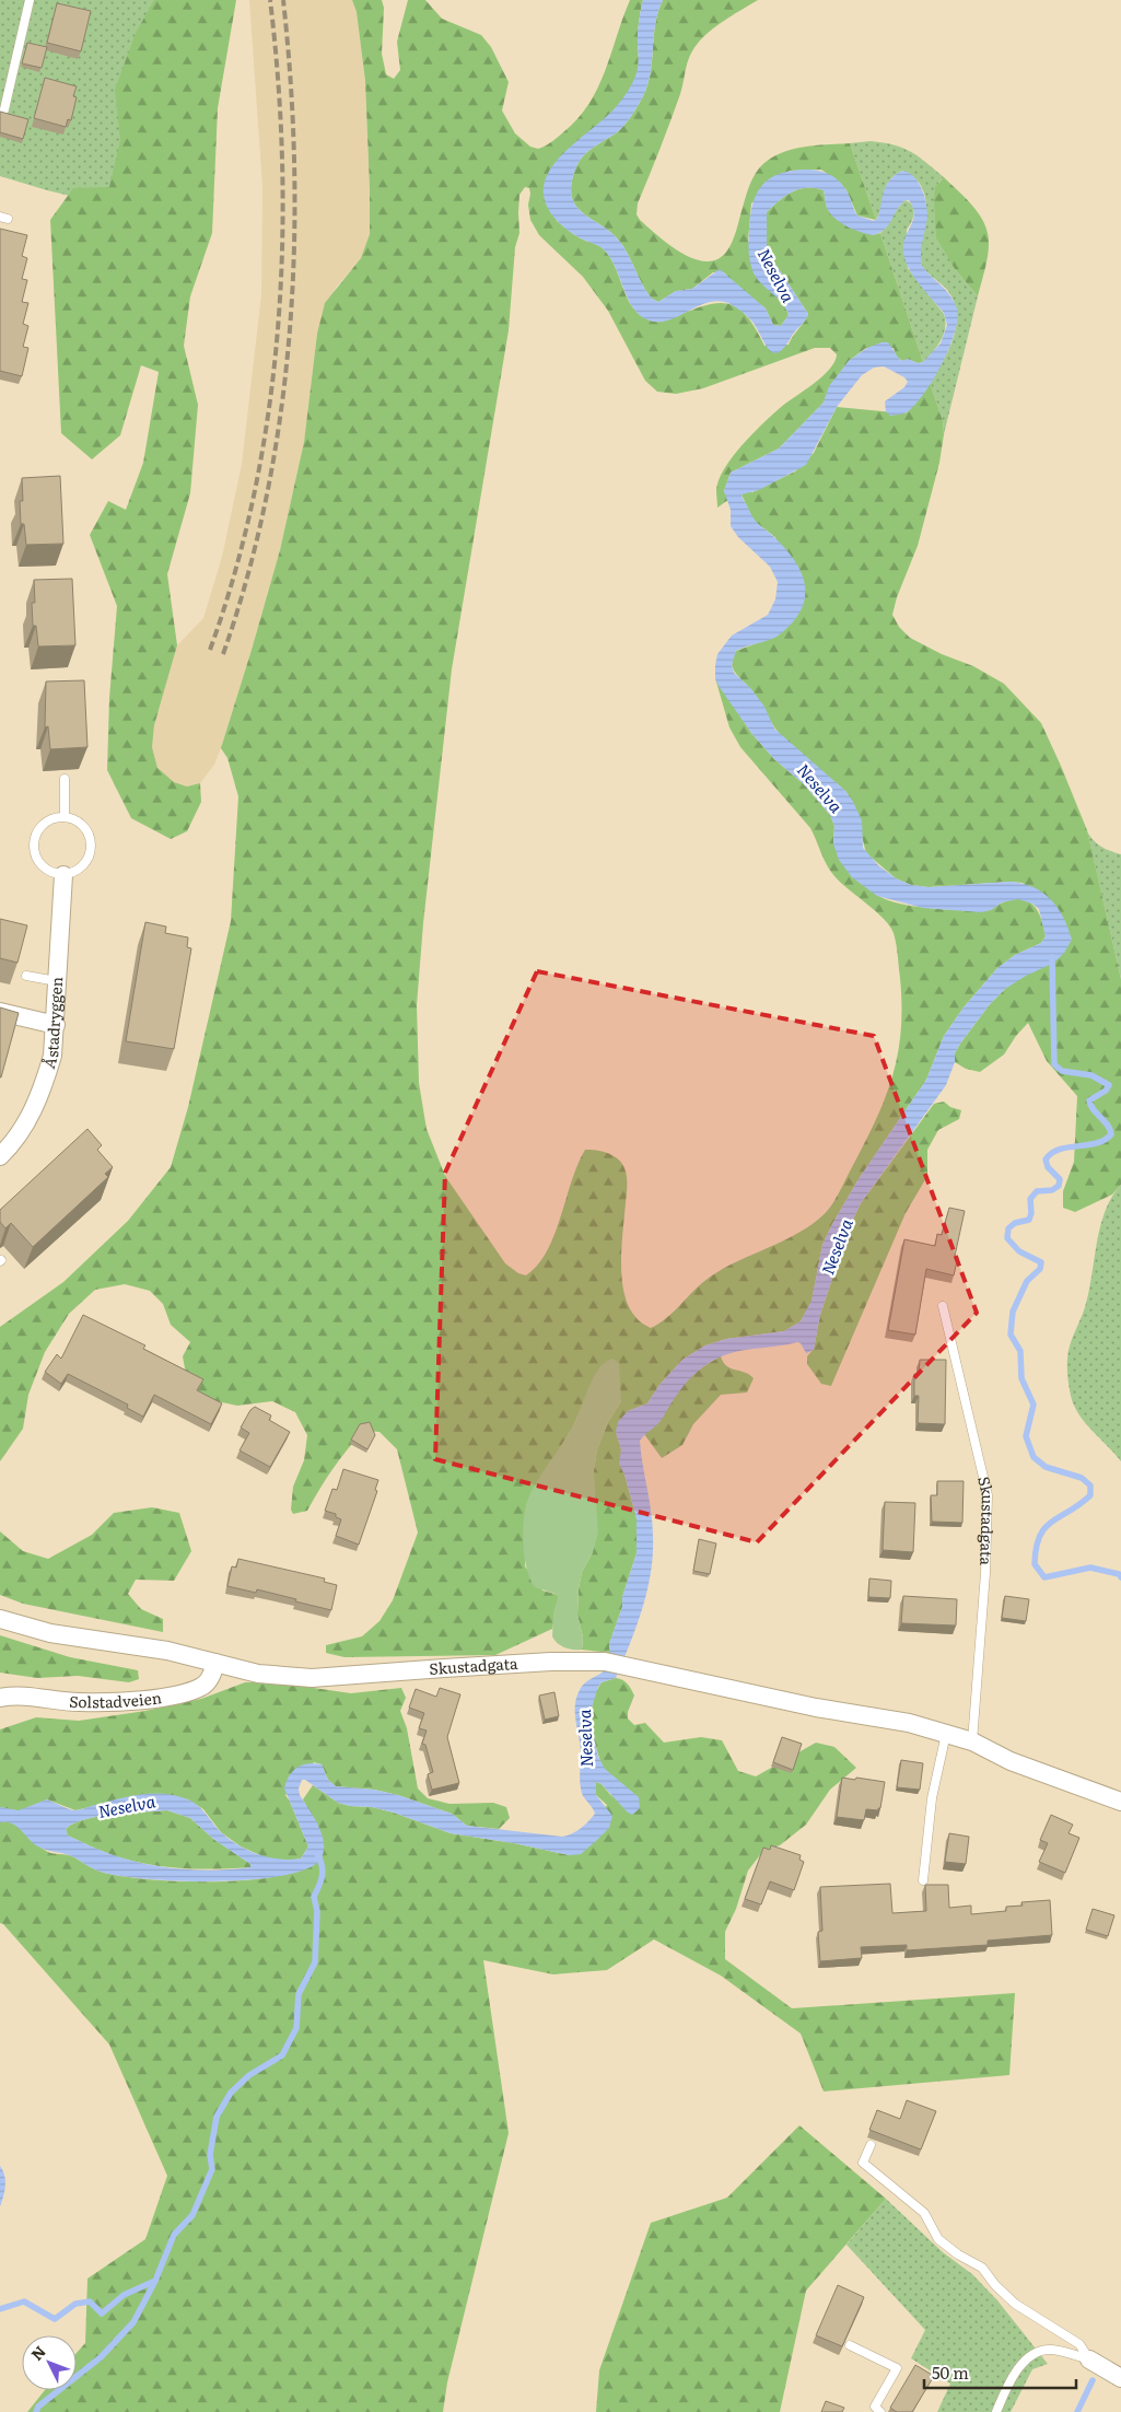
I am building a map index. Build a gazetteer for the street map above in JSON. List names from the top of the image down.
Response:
{
  "streets": {
    "street": ["Åstadryggen", "Skustadgata", "Solstadveien"]
  },
  "crossings": [
    ["Skustadgata", "Solstadveien"]
  ],
  "water": ["Neselva"],
  "scale_bar": "50 m",
  "north": "top left"
}
